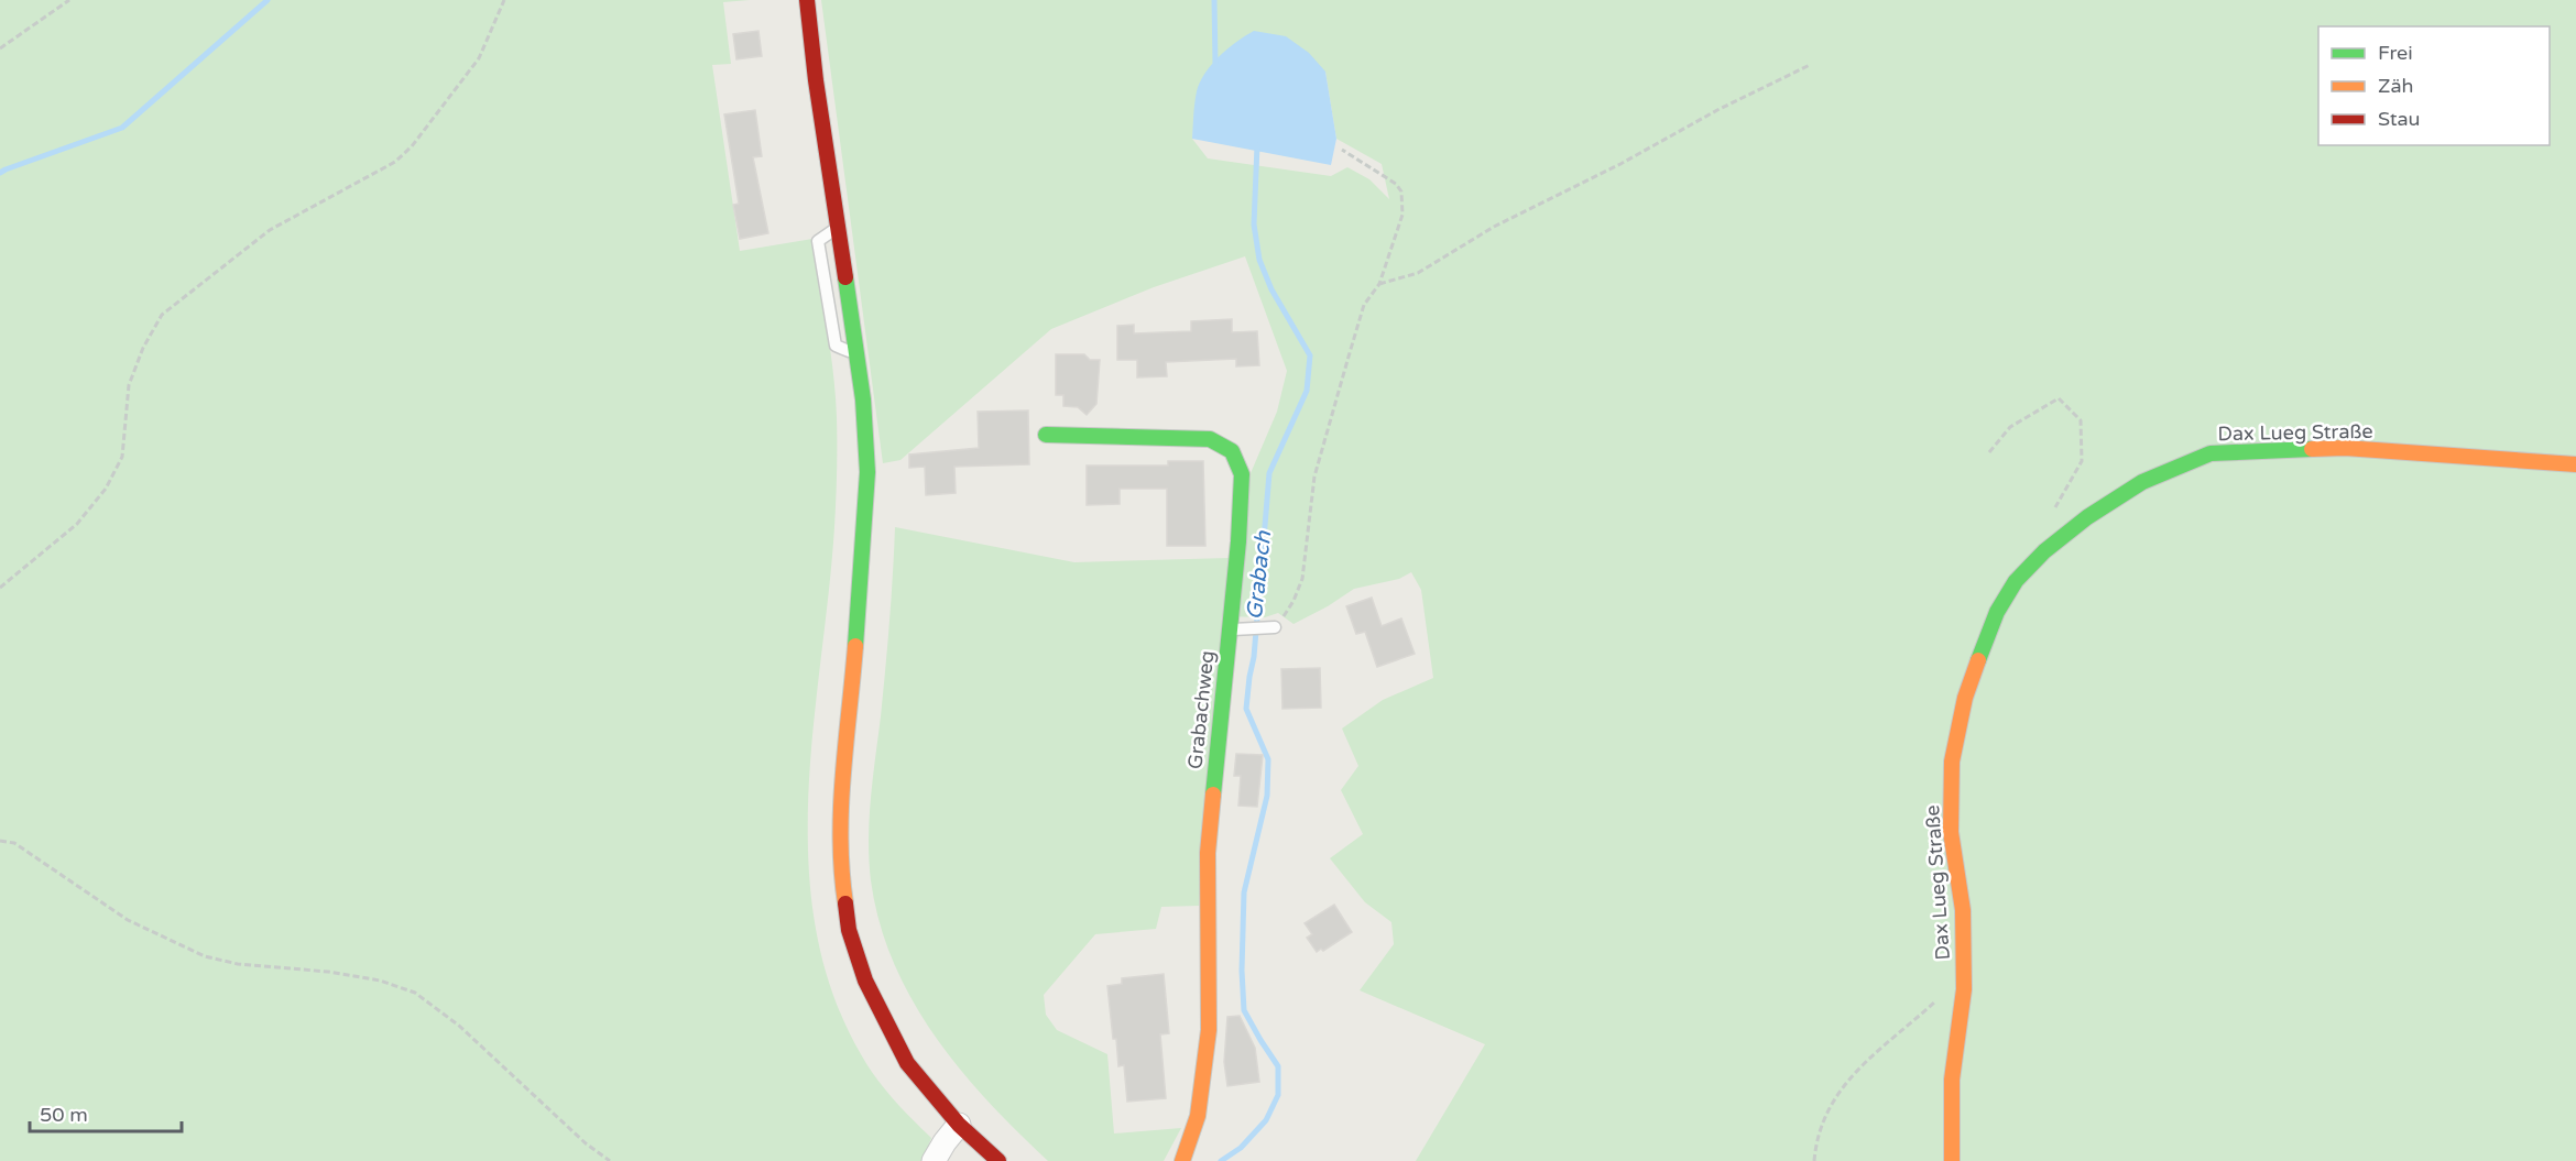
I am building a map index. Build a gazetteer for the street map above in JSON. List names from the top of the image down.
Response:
{
  "streets": {
    "street": ["Dax Lueg Straße", "Grabachweg"]
  },
  "water": ["Grabach"],
  "legend": ["Frei", "Zäh", "Stau"],
  "scale_bar": "50 m"
}
